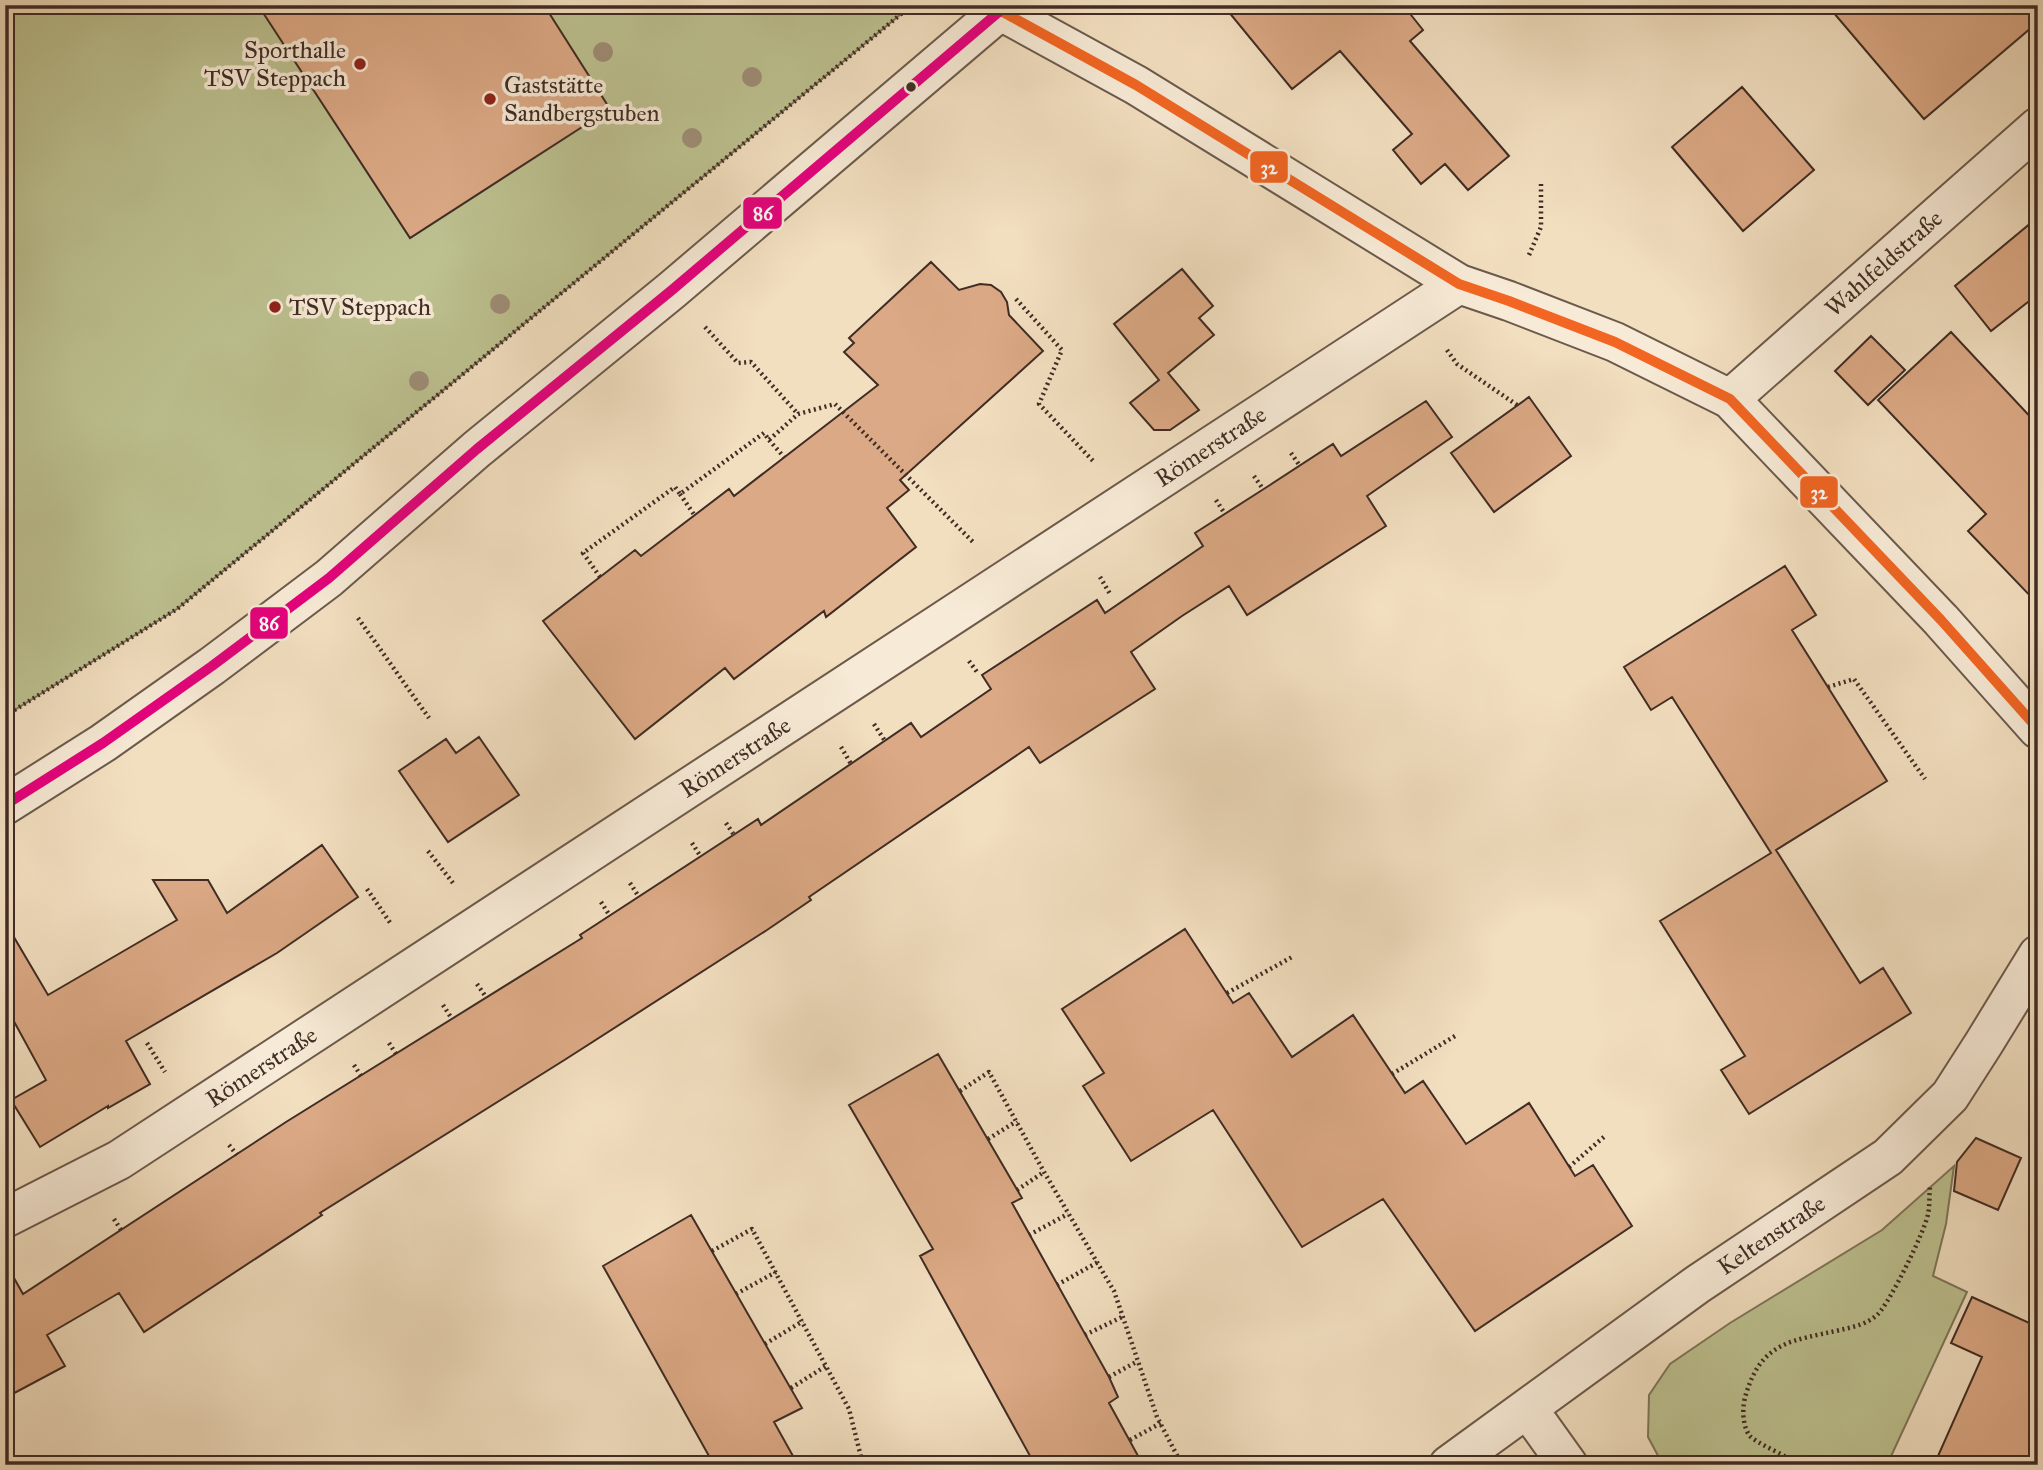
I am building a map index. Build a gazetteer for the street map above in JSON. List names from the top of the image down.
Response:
{
  "streets": {
    "street": ["Wahlfeldstraße", "Römerstraße", "Keltenstraße"]
  },
  "places": ["Sporthalle TSV Steppach", "Gaststätte Sandbergstuben", "TSV Steppach"],
  "lines": ["transit line 32", "transit line 86"]
}
